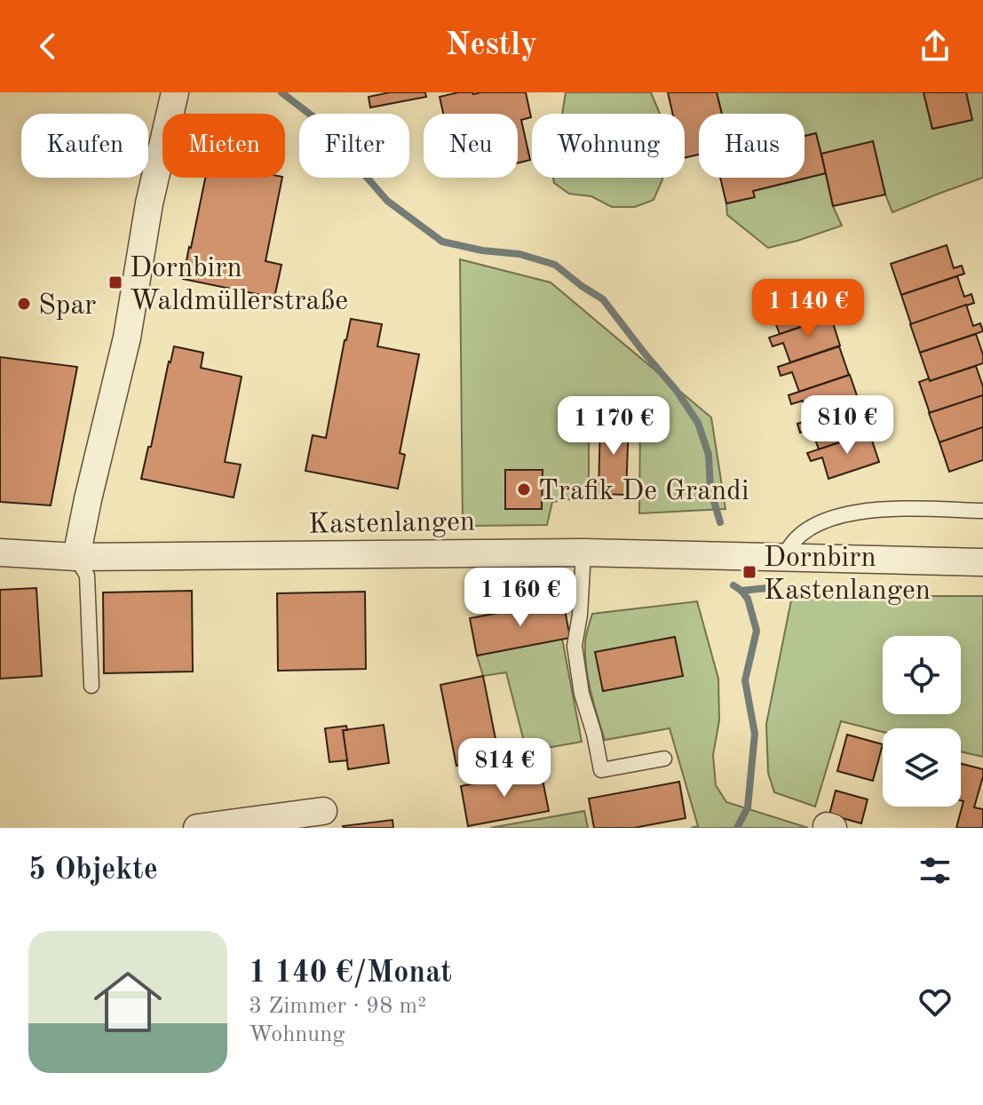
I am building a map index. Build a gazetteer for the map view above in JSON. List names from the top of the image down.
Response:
{
  "streets": {
    "street": ["Kastenlangen"]
  },
  "places": {
    "transit": ["Dornbirn Waldmüllerstraße", "Dornbirn Kastenlangen"],
    "other": ["Spar", "Trafik De Grandi"]
  },
  "page": {
    "header": "Nestly",
    "chip": [
      "Kaufen",
      "Mieten",
      "Filter",
      "Neu",
      "Wohnung",
      "Haus"
    ],
    "price": [
      "1 140 €",
      "810 €",
      "1 170 €",
      "1 160 €",
      "814 €"
    ],
    "heading": "5 Objekte",
    "list": [
      {
        "name": "1 140 €/Monat",
        "note": "3 Zimmer · 98 m² · Wohnung"
      }
    ]
  }
}
